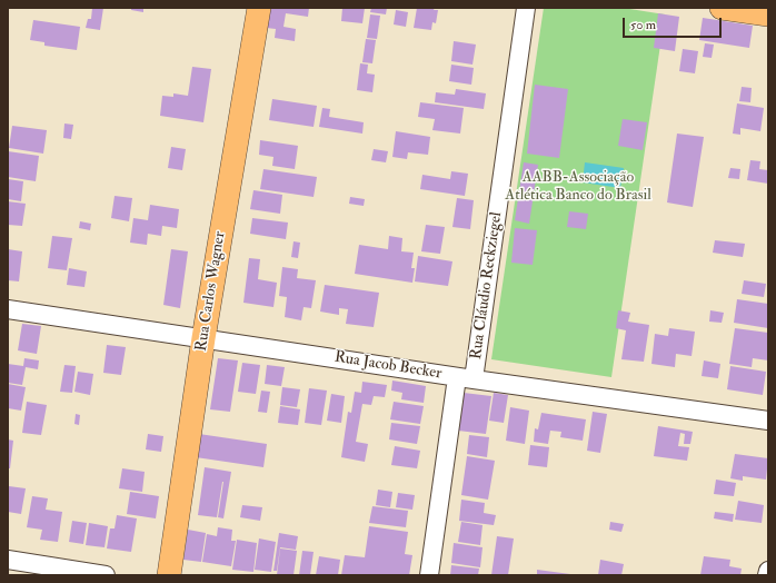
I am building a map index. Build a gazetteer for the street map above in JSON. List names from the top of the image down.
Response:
{
  "streets": {
    "main road": ["Rua Carlos Wagner"],
    "street": ["Rua Cláudio Reckziegel", "Rua Jacob Becker"]
  },
  "crossings": [
    ["Rua Cláudio Reckziegel", "Rua Jacob Becker"],
    ["Rua Carlos Wagner", "Rua Jacob Becker"]
  ],
  "parks": ["AABB-Associação Atlética Banco do Brasil"],
  "scale_bar": "50 m"
}
